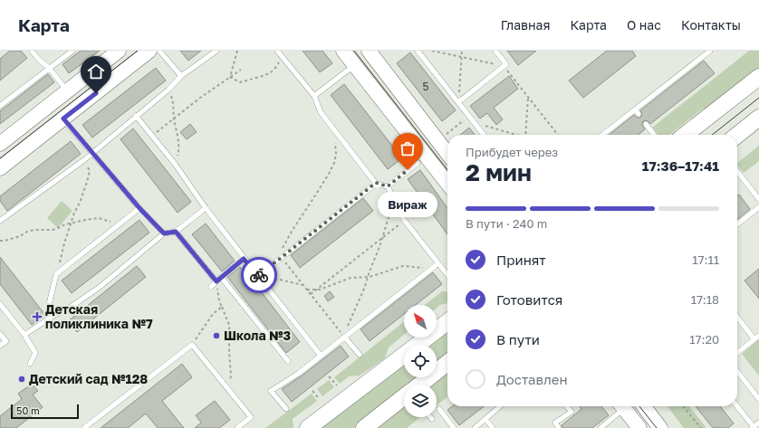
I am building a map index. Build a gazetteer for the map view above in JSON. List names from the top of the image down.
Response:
{
  "places": {
    "other": ["Вираж", "Школа №3", "Детский сад №128"],
    "health": ["Детская поликлиника №7"]
  },
  "house_numbers": ["5"],
  "scale_bar": "50 m",
  "north": "top left",
  "page": {
    "header": "Карта",
    "nav": [
      "Главная",
      "Карта",
      "О нас",
      "Контакты"
    ],
    "heading": ["2 мин", "Прибудет через", "17:36–17:41"],
    "bubble": "Вираж",
    "bar": "В пути · 240 m",
    "list": [
      ["Принят", "17:11"],
      ["Готовится", "17:18"],
      ["В пути", "17:20"],
      "Доставлен"
    ],
    "scale": "50 m"
  }
}
